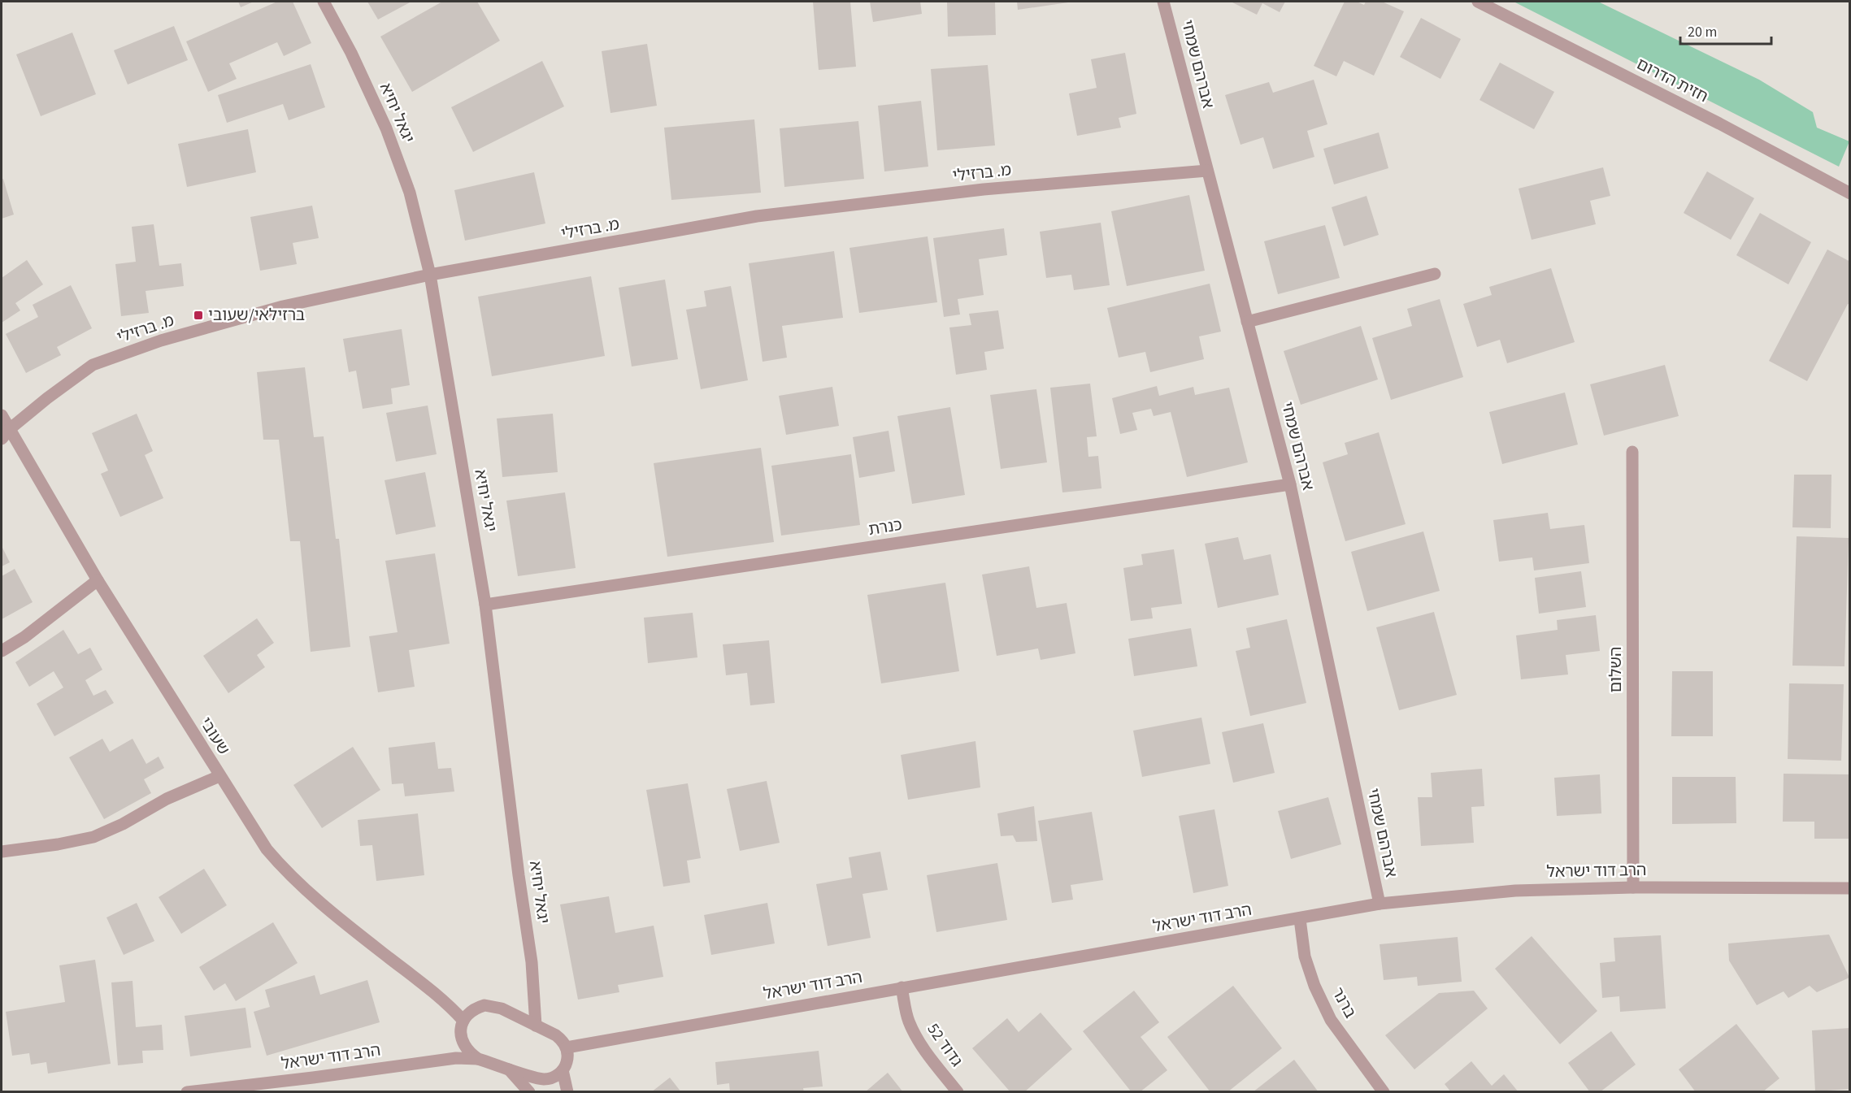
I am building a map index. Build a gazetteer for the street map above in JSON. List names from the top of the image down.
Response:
{
  "streets": {
    "street": [
      "אברהם שמחי",
      "חזית הדרום",
      "יגאל יחיא",
      "מ. ברזילי",
      "כנרת",
      "השלום",
      "שעובי",
      "הרב דוד ישראל",
      "ברנר",
      "גדוד 52"
    ]
  },
  "crossings": [
    ["אברהם שמחי", "מ. ברזילי"],
    ["אברהם שמחי", "כנרת"],
    ["אברהם שמחי", "הרב דוד ישראל"],
    ["יגאל יחיא", "מ. ברזילי"],
    ["יגאל יחיא", "כנרת"],
    ["מ. ברזילי", "שעובי"],
    ["השלום", "הרב דוד ישראל"],
    ["הרב דוד ישראל", "ברנר"],
    ["הרב דוד ישראל", "גדוד 52"]
  ],
  "places": {
    "transit": ["ברזילאי/שעובי"]
  },
  "scale_bar": "20 m"
}
